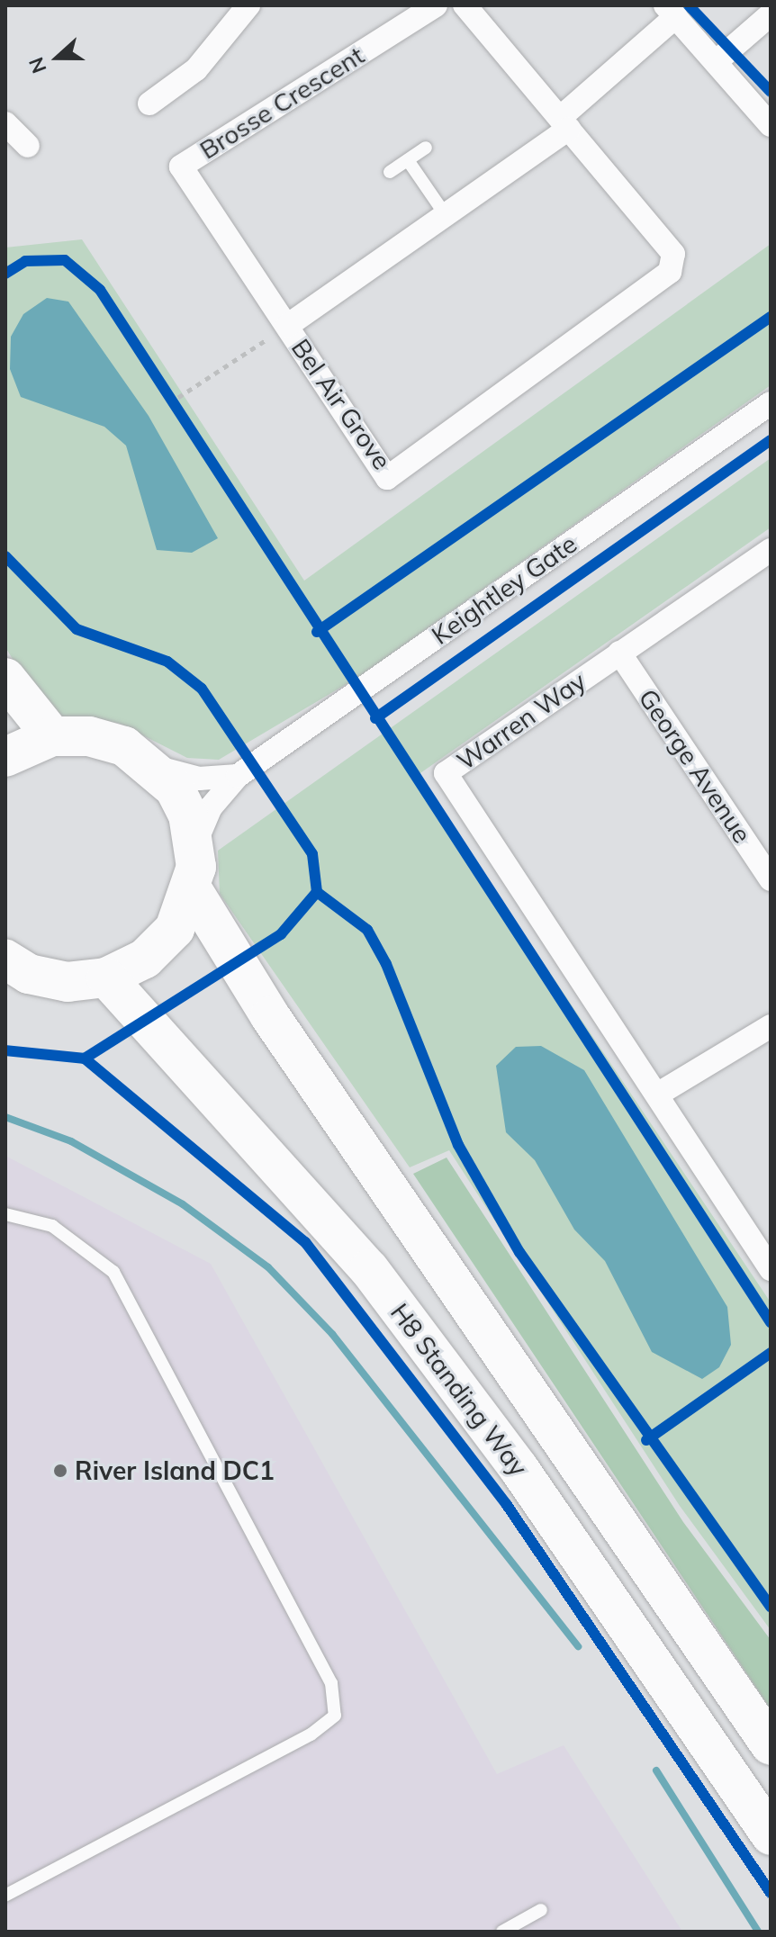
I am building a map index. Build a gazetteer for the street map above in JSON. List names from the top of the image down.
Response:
{
  "streets": {
    "highway": ["H8 Standing Way"],
    "street": [
      "Brosse Crescent",
      "Bel Air Grove",
      "Keightley Gate",
      "Warren Way",
      "George Avenue"
    ]
  },
  "crossings": [
    ["Brosse Crescent", "Bel Air Grove"],
    ["Warren Way", "George Avenue"]
  ],
  "places": ["River Island DC1"],
  "north": "left"
}
